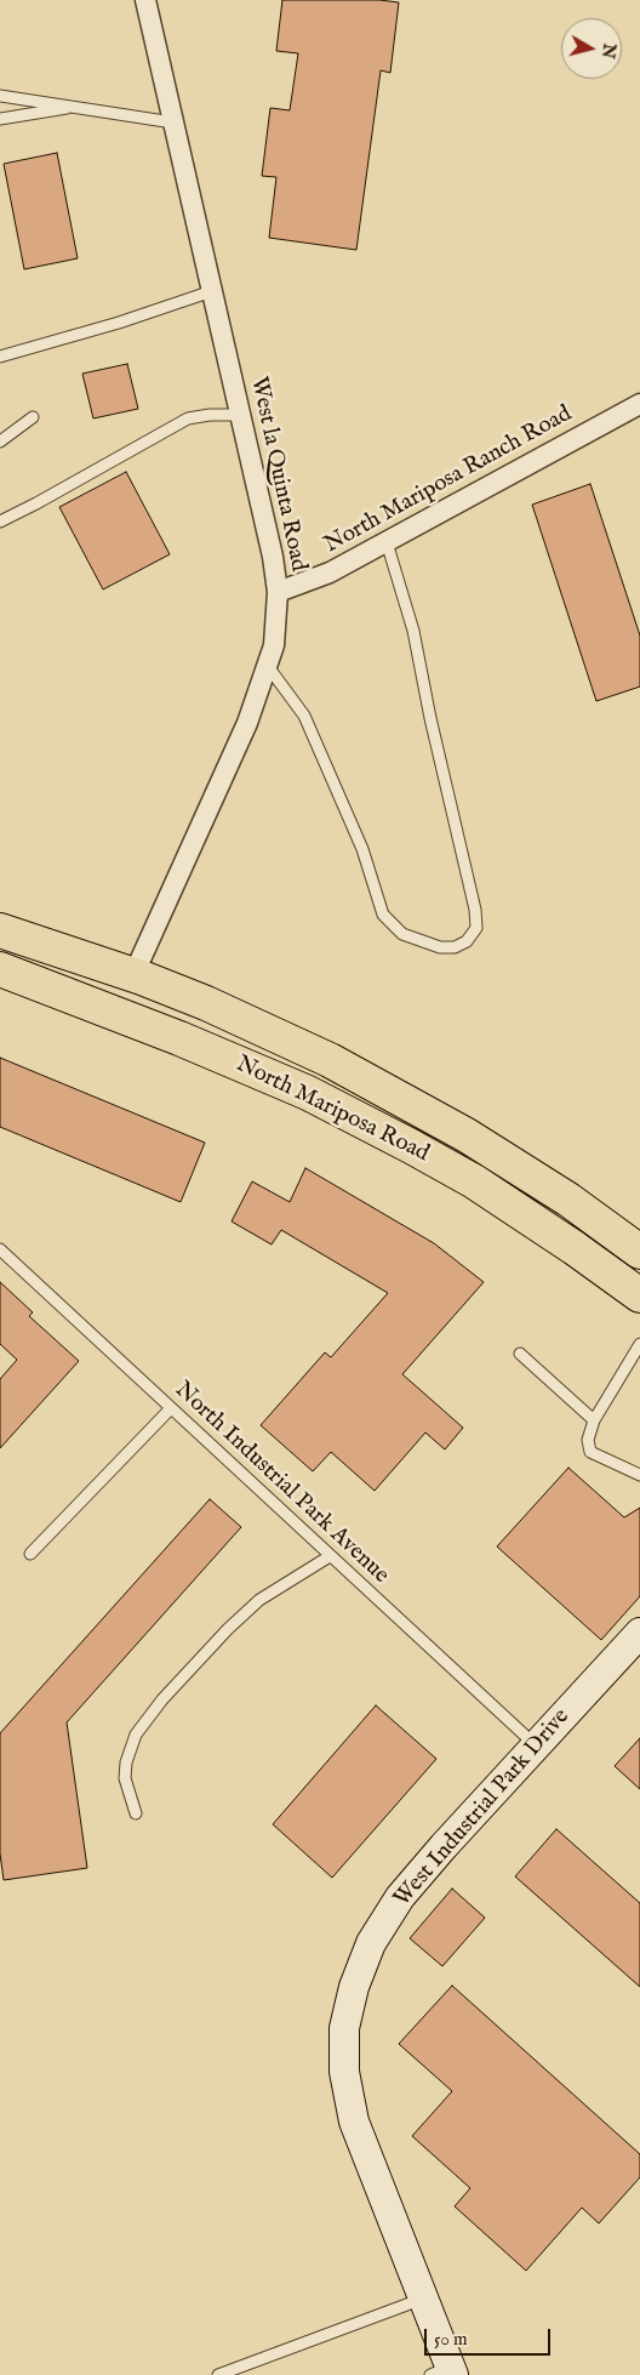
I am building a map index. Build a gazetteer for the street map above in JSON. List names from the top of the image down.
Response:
{
  "streets": {
    "highway": ["North Mariposa Road"],
    "street": ["West la Quinta Road", "North Mariposa Ranch Road", "West Industrial Park Drive"],
    "lane": ["North Industrial Park Avenue"]
  },
  "crossings": [
    ["West la Quinta Road", "North Mariposa Ranch Road"],
    ["West la Quinta Road", "North Mariposa Road"],
    ["North Industrial Park Avenue", "West Industrial Park Drive"]
  ],
  "scale_bar": "50 m",
  "north": "right"
}
